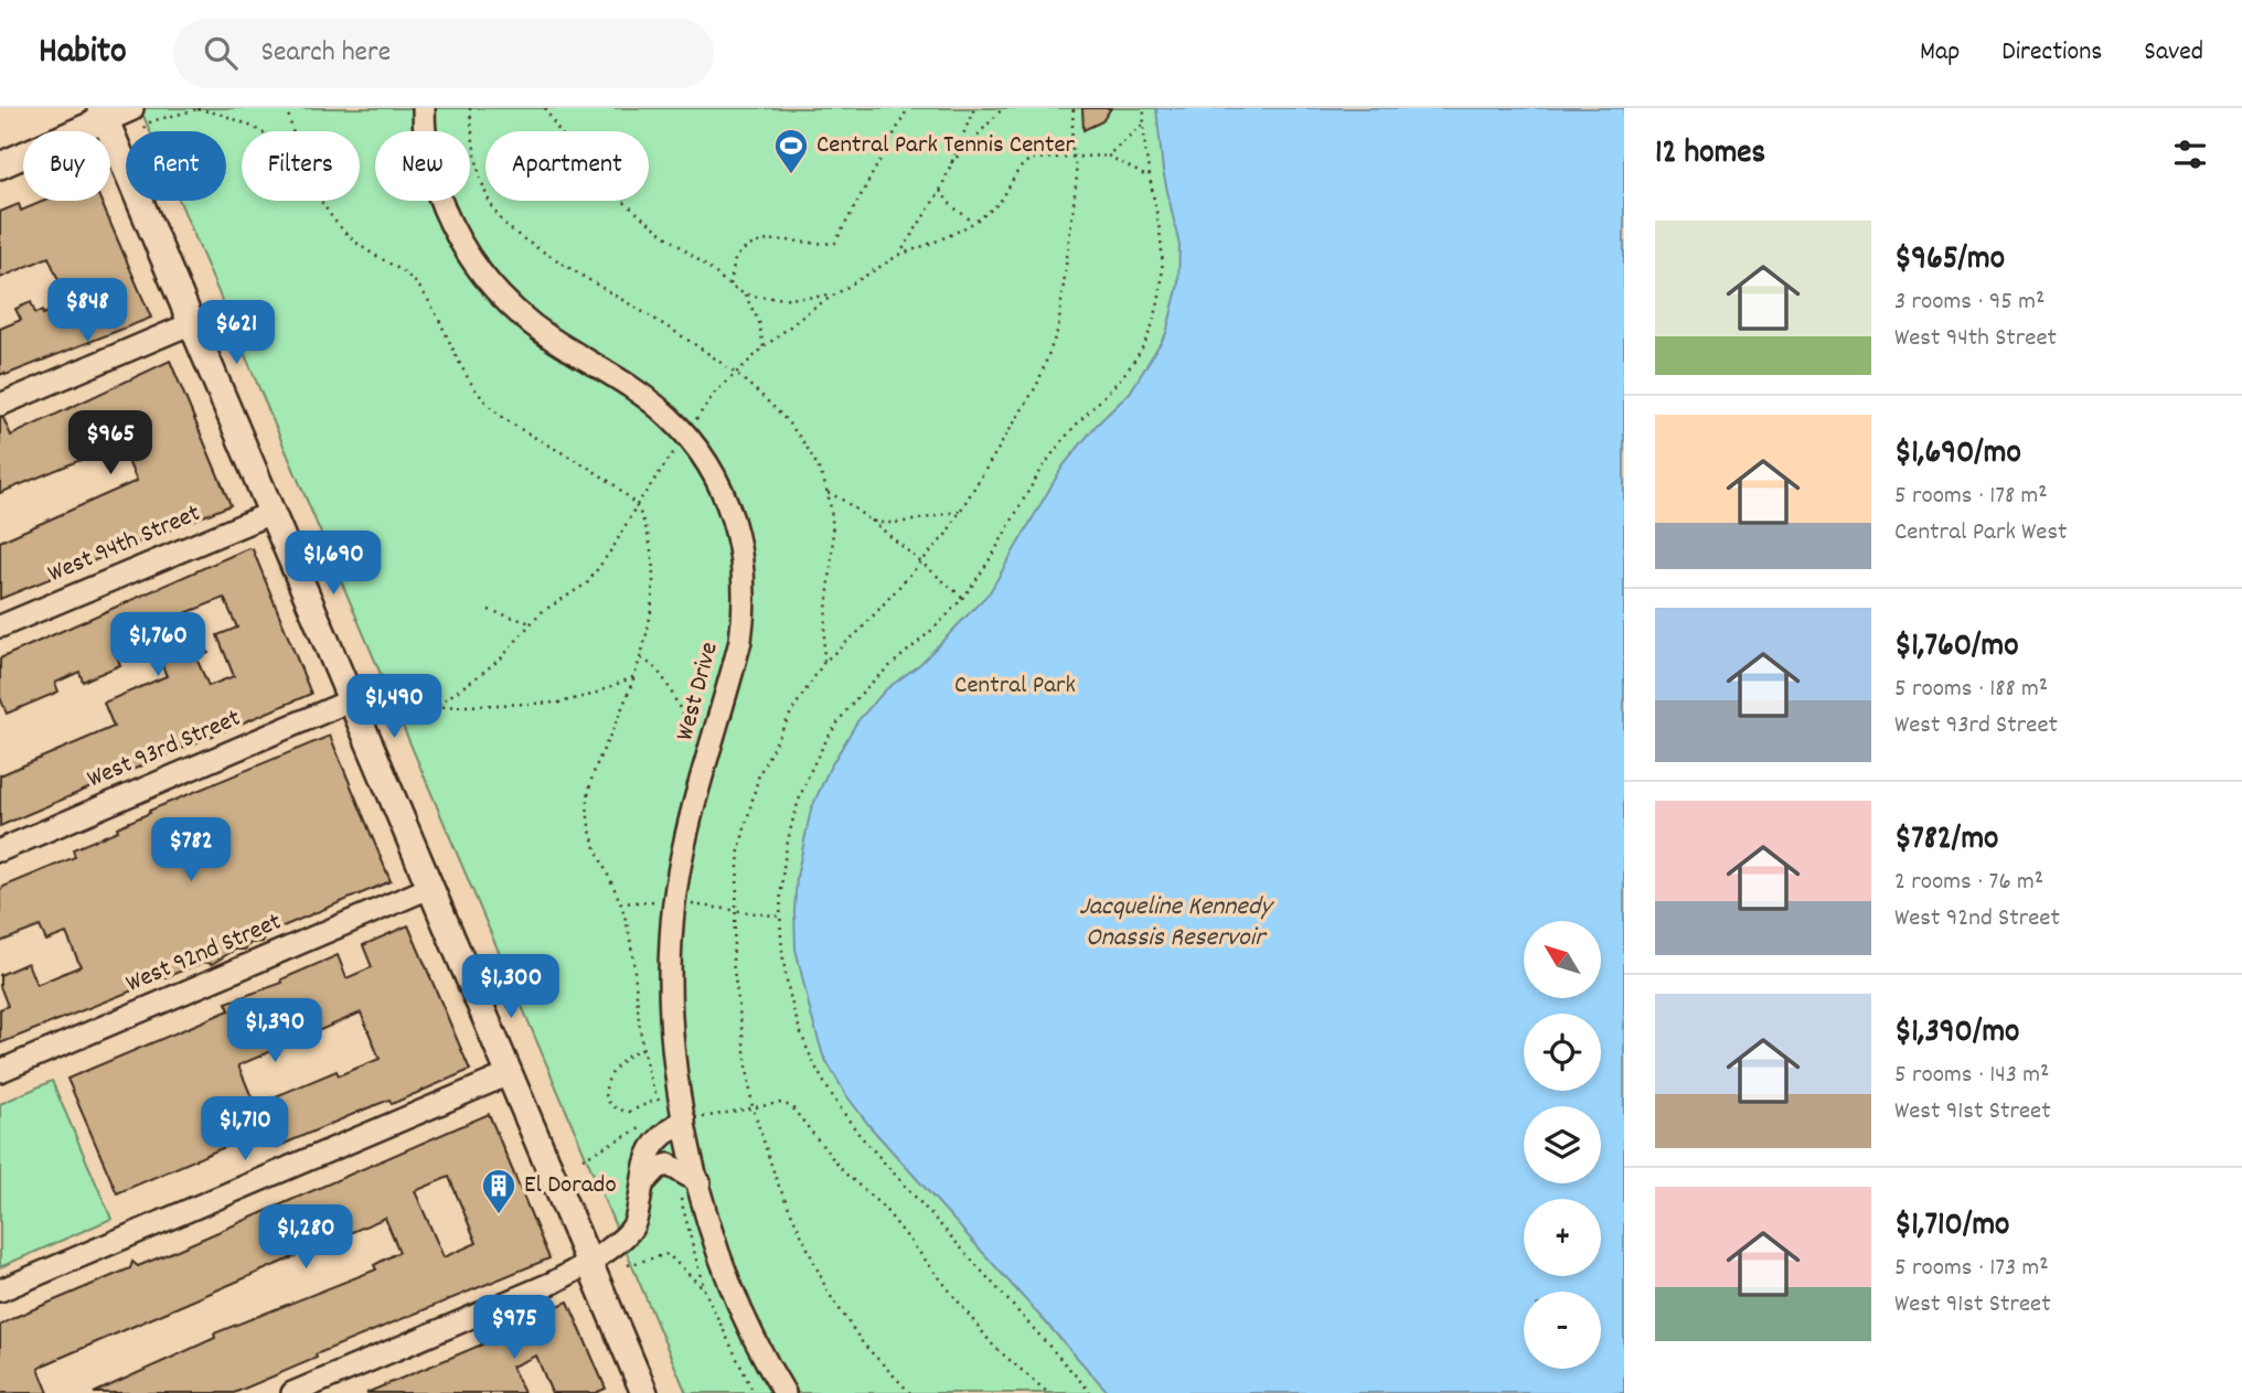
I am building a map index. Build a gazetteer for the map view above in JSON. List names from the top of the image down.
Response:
{
  "streets": {
    "street": [
      "West 94th Street",
      "West Drive",
      "West 93rd Street",
      "West 92nd Street"
    ]
  },
  "water": ["Jacqueline Kennedy Onassis Reservoir"],
  "parks": ["Central Park"],
  "places": {
    "sports": ["Central Park Tennis Center"],
    "building": ["El Dorado"]
  },
  "north": "top left",
  "page": {
    "header": "Habito",
    "search": "Search here",
    "nav": ["Map", "Directions", "Saved"],
    "heading": "12 homes",
    "chip": [
      "Buy",
      "Rent",
      "Filters",
      "New",
      "Apartment"
    ],
    "list": [
      {
        "name": "$965/mo",
        "note": "3 rooms · 95 m² · West 94th Street"
      },
      {
        "name": "$1,690/mo",
        "note": "5 rooms · 178 m² · Central Park West"
      },
      {
        "name": "$1,760/mo",
        "note": "5 rooms · 188 m² · West 93rd Street"
      },
      {
        "name": "$782/mo",
        "note": "2 rooms · 76 m² · West 92nd Street"
      },
      {
        "name": "$1,390/mo",
        "note": "5 rooms · 143 m² · West 91st Street"
      },
      {
        "name": "$1,710/mo",
        "note": "5 rooms · 173 m² · West 91st Street"
      }
    ],
    "price": [
      "$848",
      "$621",
      "$965",
      "$1,690",
      "$1,760",
      "$1,490",
      "$782",
      "$1,300",
      "$1,390",
      "$1,710",
      "$1,280",
      "$975"
    ],
    "map_buttons": ["+", "−"]
  }
}
